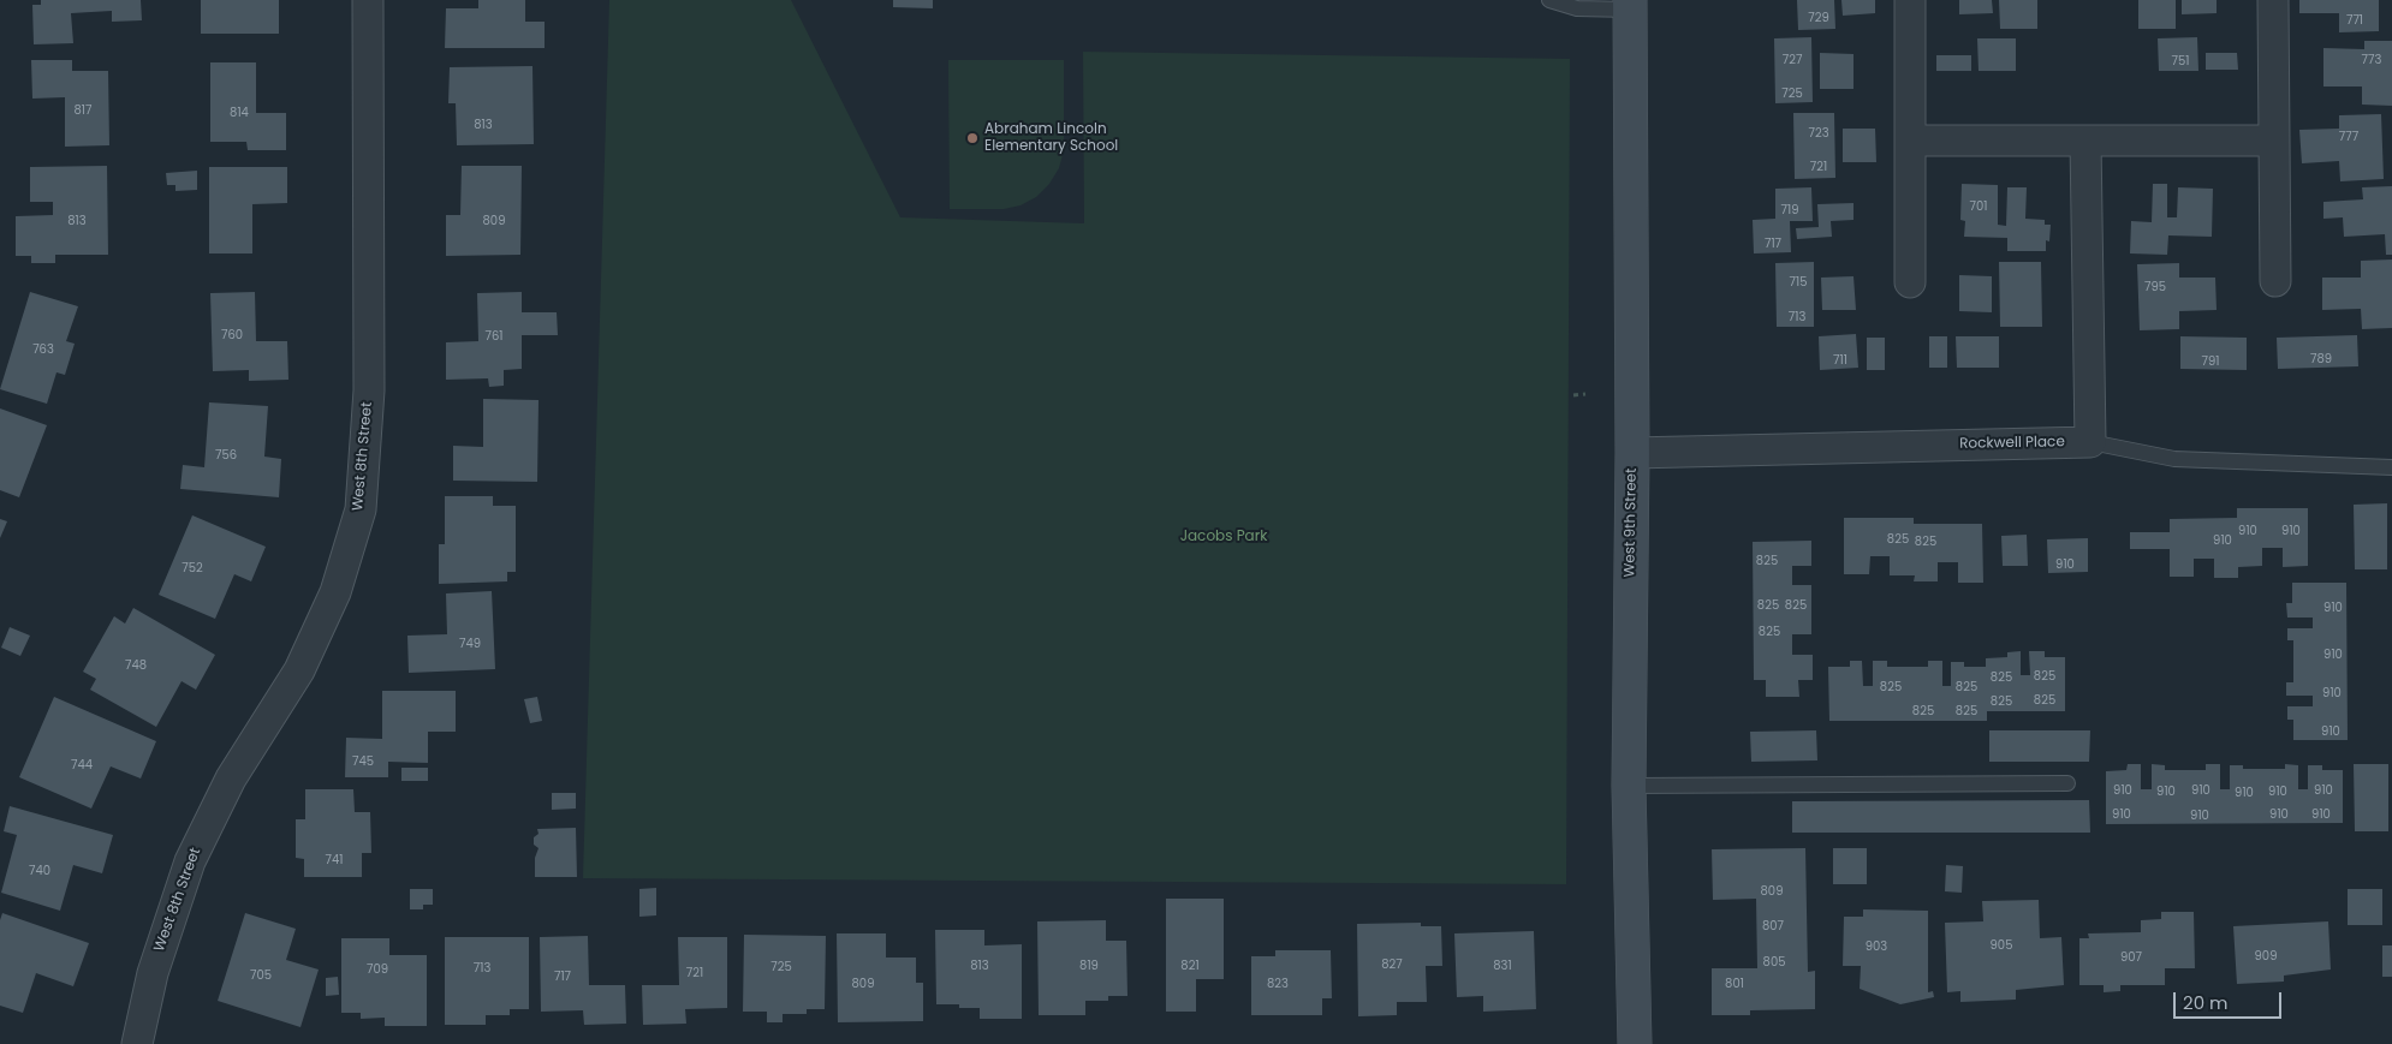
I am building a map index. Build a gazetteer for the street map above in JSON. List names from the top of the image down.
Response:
{
  "streets": {
    "street": ["Rockwell Place", "West 8th Street", "West 9th Street"]
  },
  "crossings": [
    ["Rockwell Place", "West 9th Street"]
  ],
  "parks": ["Jacobs Park"],
  "places": ["Abraham Lincoln Elementary School"],
  "house_numbers": [
    "729",
    "771",
    "727",
    "773",
    "751",
    "725",
    "817",
    "814",
    "813",
    "723",
    "777",
    "721",
    "701",
    "719",
    "813",
    "809",
    "717",
    "715",
    "795",
    "713",
    "760",
    "761",
    "763",
    "789",
    "711",
    "791",
    "756",
    "910",
    "910",
    "825",
    "910",
    "825",
    "825",
    "910",
    "752",
    "825",
    "825",
    "910",
    "825",
    "749",
    "910",
    "748",
    "825",
    "825",
    "825",
    "825",
    "910",
    "825",
    "825",
    "825",
    "825",
    "910",
    "745",
    "744",
    "910",
    "910",
    "910",
    "910",
    "910",
    "910",
    "910",
    "910",
    "910",
    "910",
    "741",
    "740",
    "809",
    "807",
    "905",
    "903",
    "909",
    "907",
    "805",
    "827",
    "813",
    "819",
    "821",
    "831",
    "725",
    "713",
    "709",
    "721",
    "705",
    "717",
    "809",
    "823",
    "801"
  ],
  "scale_bar": "20 m"
}
